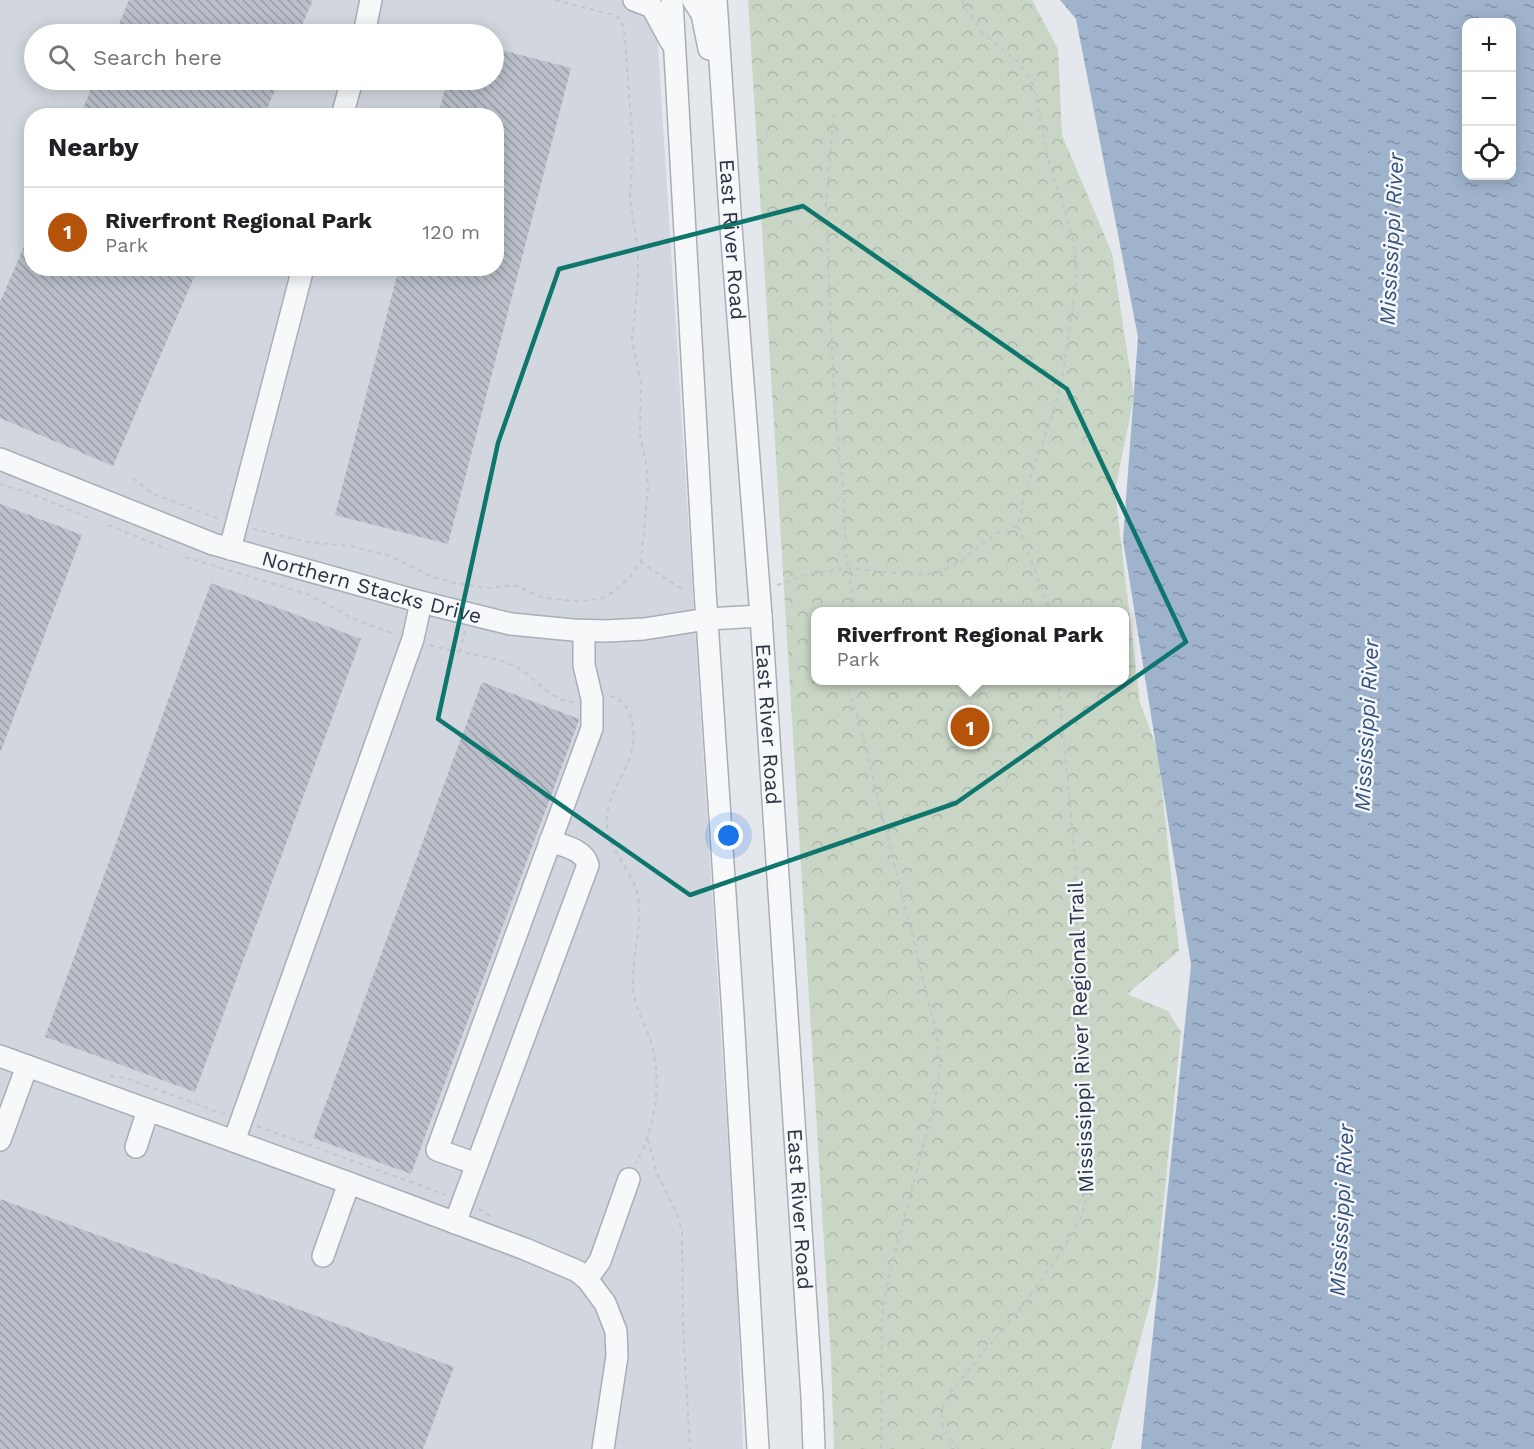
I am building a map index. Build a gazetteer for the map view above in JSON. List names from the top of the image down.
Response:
{
  "streets": {
    "street": ["East River Road", "Northern Stacks Drive"],
    "path": ["Mississippi River Regional Trail"]
  },
  "crossings": [
    ["East River Road", "Northern Stacks Drive"]
  ],
  "water": ["Mississippi River"],
  "page": {
    "map_buttons": ["+", "−"],
    "search": "Search here",
    "heading": "Nearby",
    "list": [
      {
        "mark": "1",
        "name": "Riverfront Regional Park",
        "note": "Park",
        "value": "120 m"
      }
    ],
    "popup": ["Riverfront Regional Park", "Park"],
    "pins": "1"
  }
}
